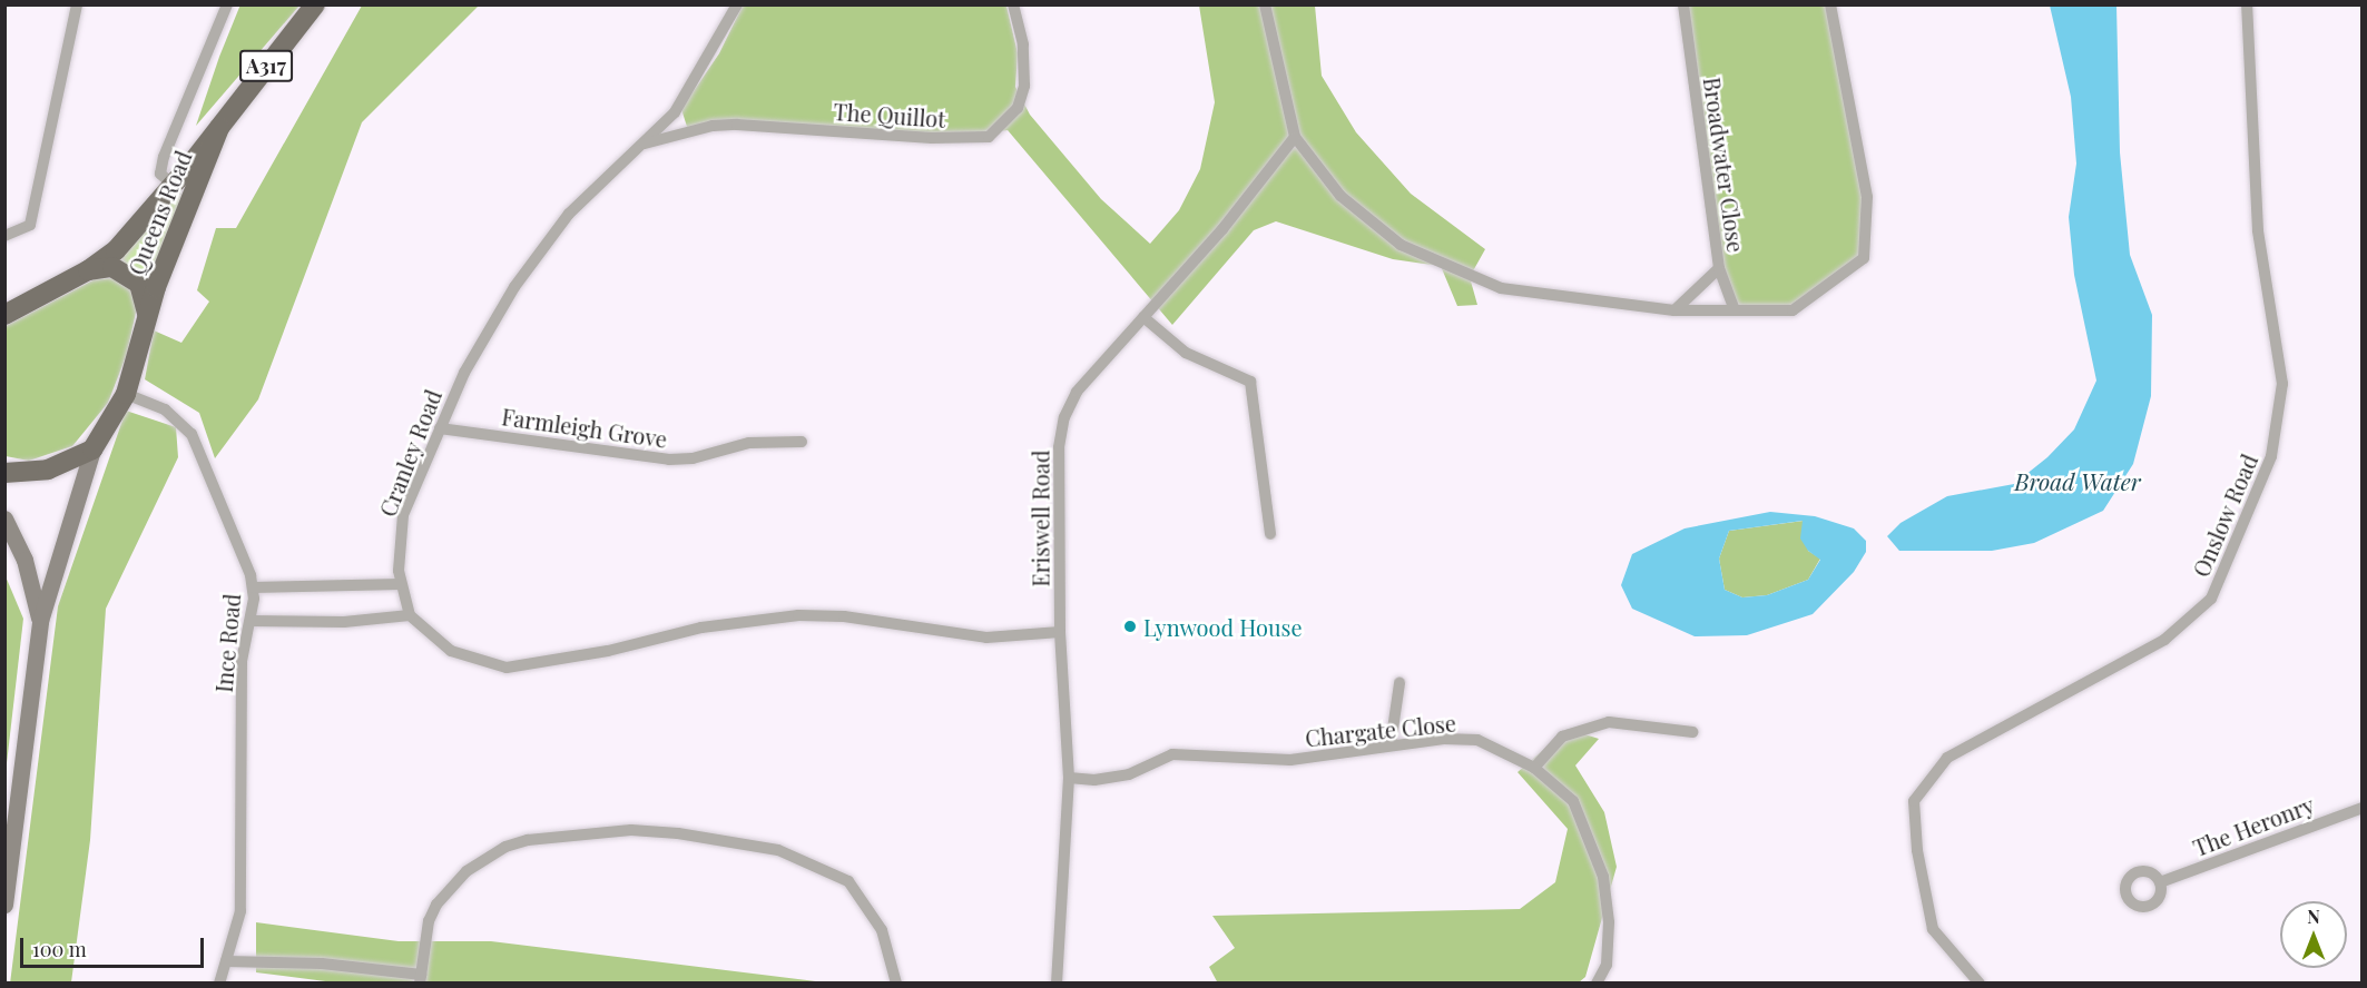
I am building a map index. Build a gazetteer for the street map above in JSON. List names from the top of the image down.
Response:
{
  "streets": {
    "main road": ["A317", "Queens Road"],
    "street": [
      "The Quillot",
      "Broadwater Close",
      "Farmleigh Grove",
      "Cranley Road",
      "Onslow Road",
      "Eriswell Road",
      "Ince Road",
      "Chargate Close",
      "The Heronry"
    ]
  },
  "crossings": [
    ["A317", "Queens Road"],
    ["A317", "Ince Road"],
    ["The Quillot", "Cranley Road"],
    ["Farmleigh Grove", "Cranley Road"],
    ["Eriswell Road", "Chargate Close"]
  ],
  "water": ["Broad Water"],
  "places": ["Lynwood House"],
  "scale_bar": "100 m",
  "north": "top"
}
